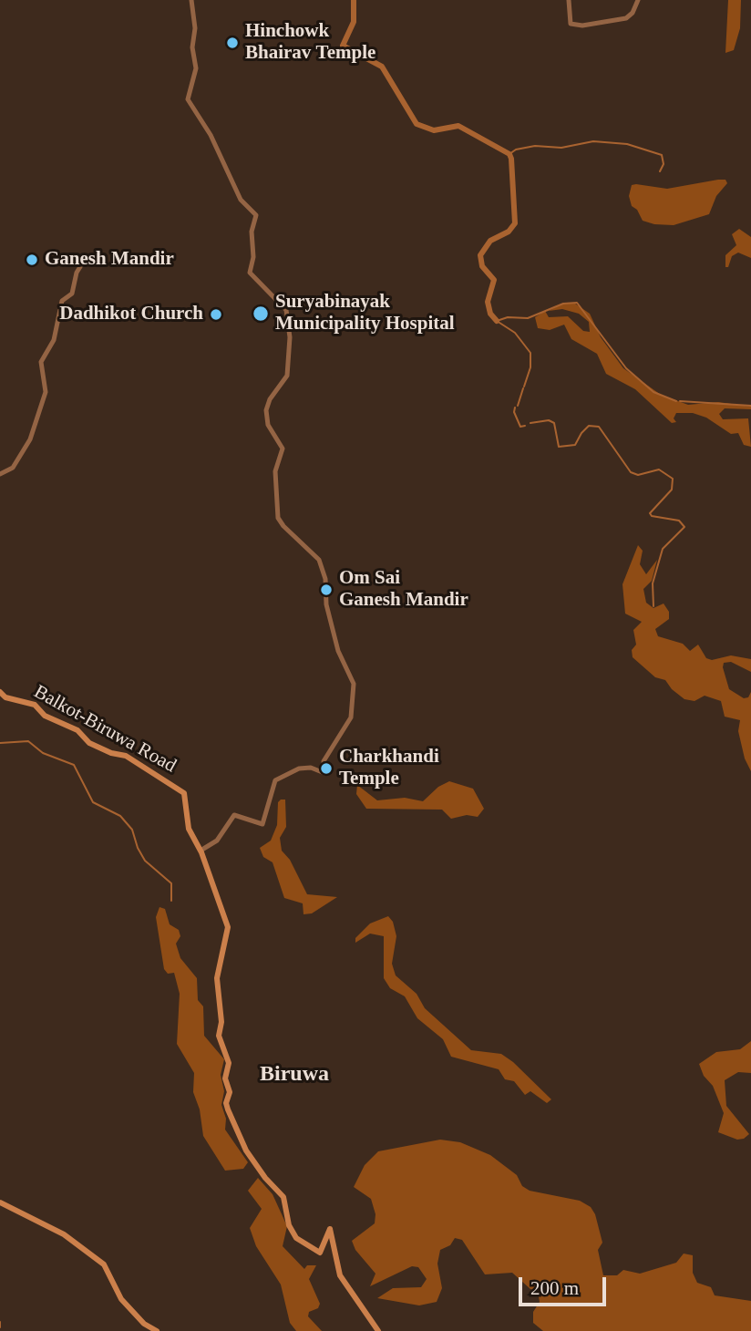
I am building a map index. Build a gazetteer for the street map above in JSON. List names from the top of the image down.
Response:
{
  "streets": {
    "main road": ["Balkot-Biruwa Road"]
  },
  "districts": ["Biruwa"],
  "places": [
    "Hinchowk Bhairav Temple",
    "Ganesh Mandir",
    "Suryabinayak Municipality Hospital",
    "Dadhikot Church",
    "Om Sai Ganesh Mandir",
    "Charkhandi Temple"
  ],
  "scale_bar": "200 m"
}
